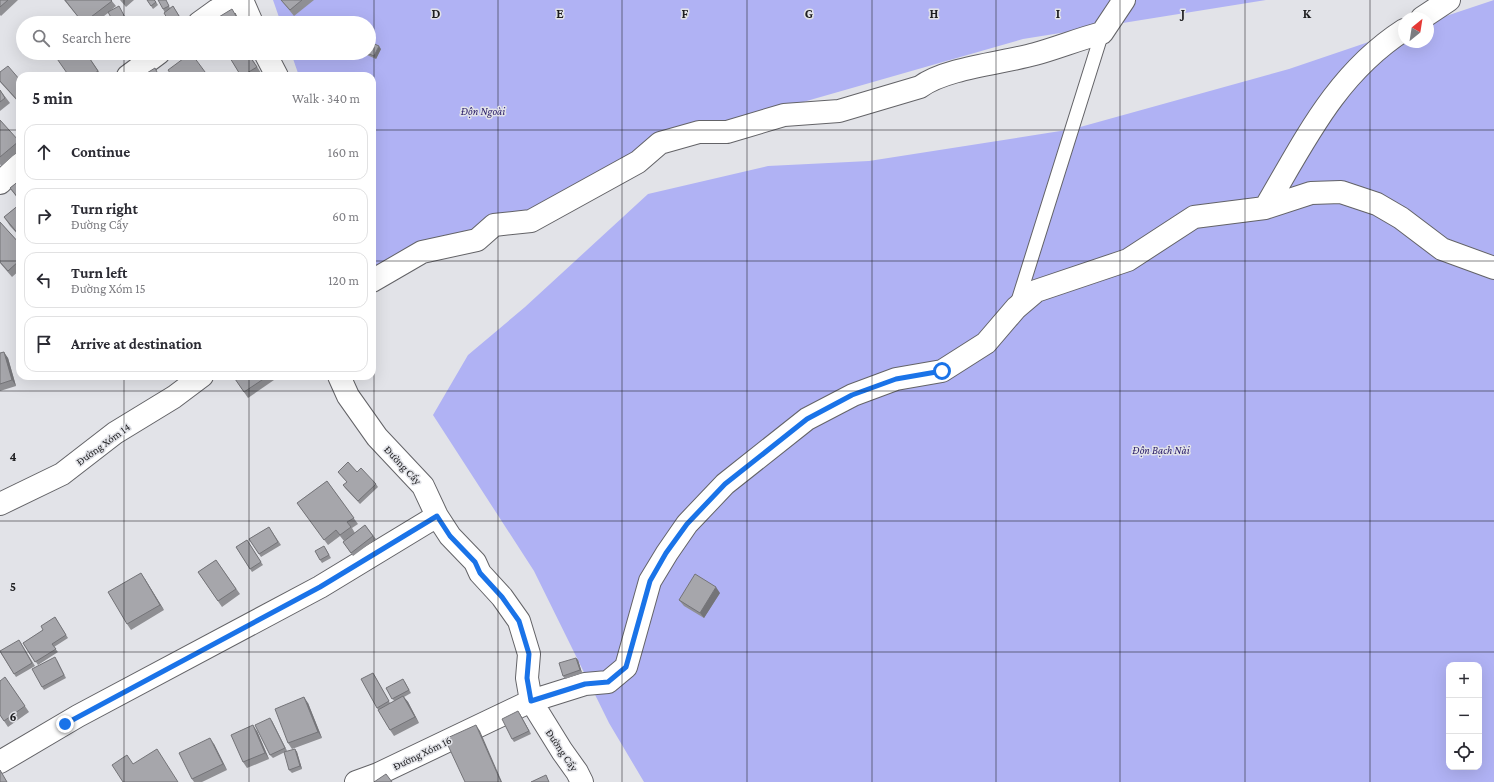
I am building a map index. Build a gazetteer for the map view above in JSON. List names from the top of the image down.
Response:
{
  "streets": {
    "street": ["Đường Xóm 14", "Đường Cấy", "Đường Xóm 16"]
  },
  "crossings": [
    ["Đường Cấy", "Đường Xóm 16"]
  ],
  "parks": ["Độn Ngoài", "Độn Bạch Nài"],
  "north": "top right",
  "page": {
    "search": "Search here",
    "heading": ["5 min", "Walk · 340 m"],
    "list": [
      ["Continue", "160 m"],
      ["Turn right", "Đường Cấy", "60 m"],
      ["Turn left", "Đường Xóm 15", "120 m"],
      "Arrive at destination"
    ],
    "map_buttons": ["+", "−"]
  },
  "grid": {
    "columns": [
      "D",
      "E",
      "F",
      "G",
      "H",
      "I",
      "J",
      "K"
    ],
    "rows": ["4", "5", "6"]
  }
}
